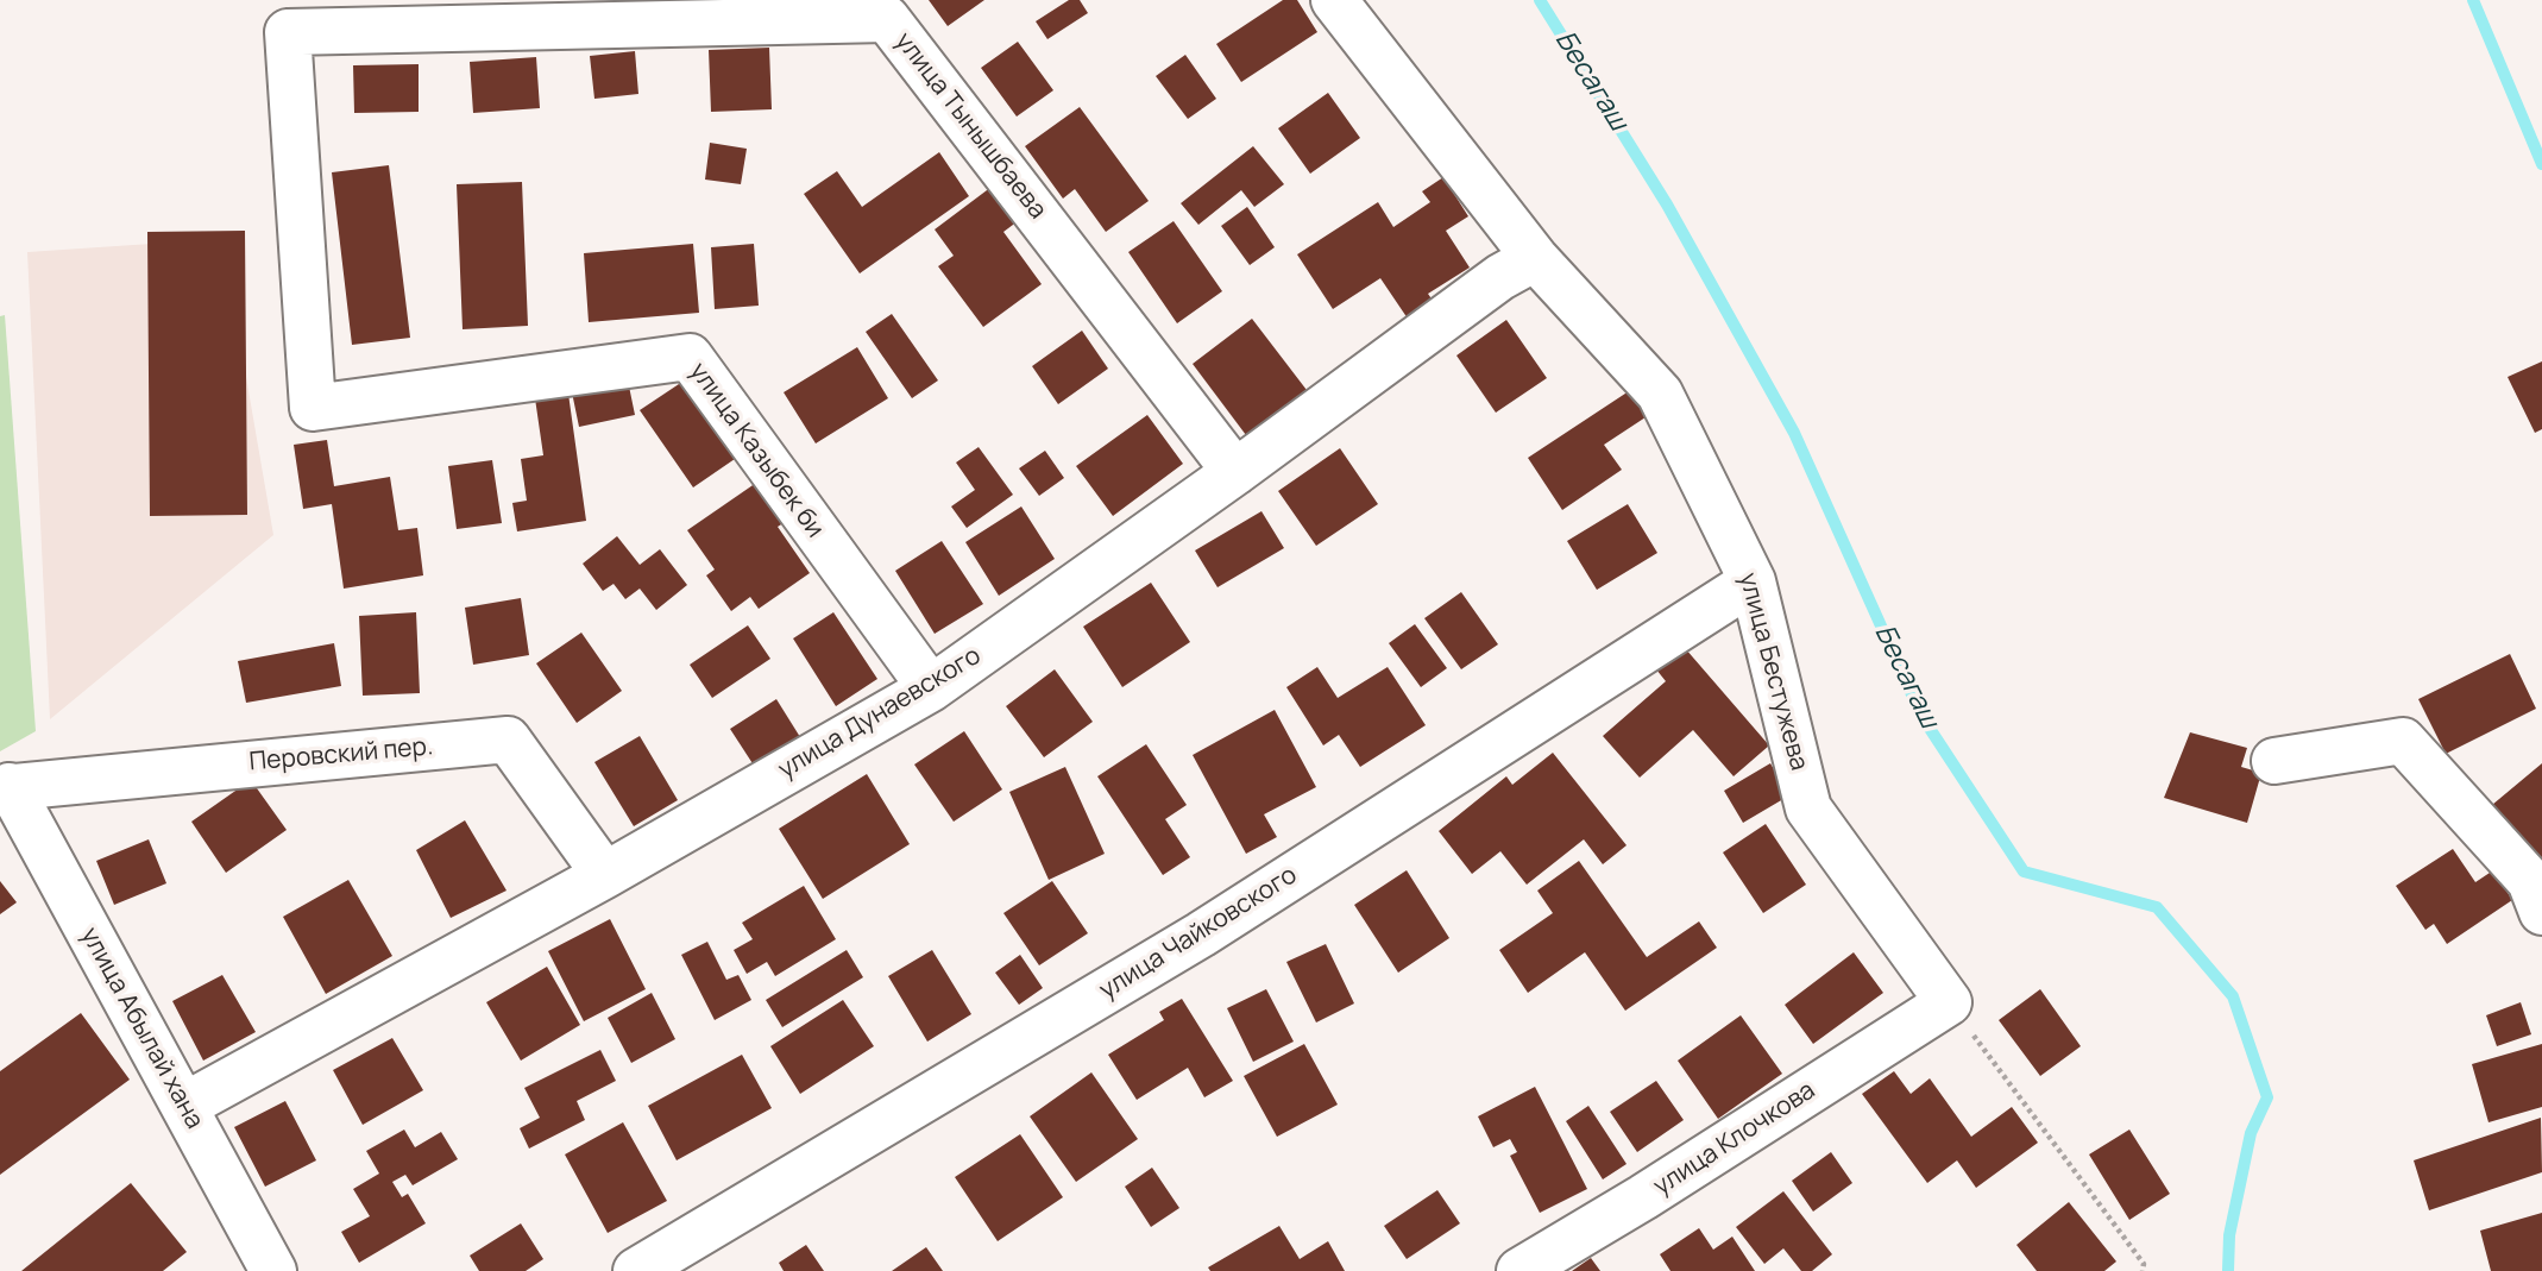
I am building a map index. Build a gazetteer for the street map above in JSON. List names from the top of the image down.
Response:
{
  "streets": {
    "street": [
      "улица Тынышбаева",
      "улица Казыбек би",
      "улица Бестужева",
      "улица Дунаевского",
      "Перовский пер.",
      "улица Чайковского",
      "улица Абылай хана",
      "улица Клочкова"
    ]
  },
  "crossings": [
    ["улица Тынышбаева", "улица Казыбек би"],
    ["улица Тынышбаева", "улица Дунаевского"],
    ["улица Казыбек би", "улица Дунаевского"],
    ["улица Бестужева", "улица Дунаевского"],
    ["улица Бестужева", "улица Чайковского"],
    ["улица Бестужева", "улица Клочкова"],
    ["улица Дунаевского", "Перовский пер."],
    ["улица Дунаевского", "улица Абылай хана"],
    ["Перовский пер.", "улица Абылай хана"]
  ],
  "water": ["Бесагаш"]
}
